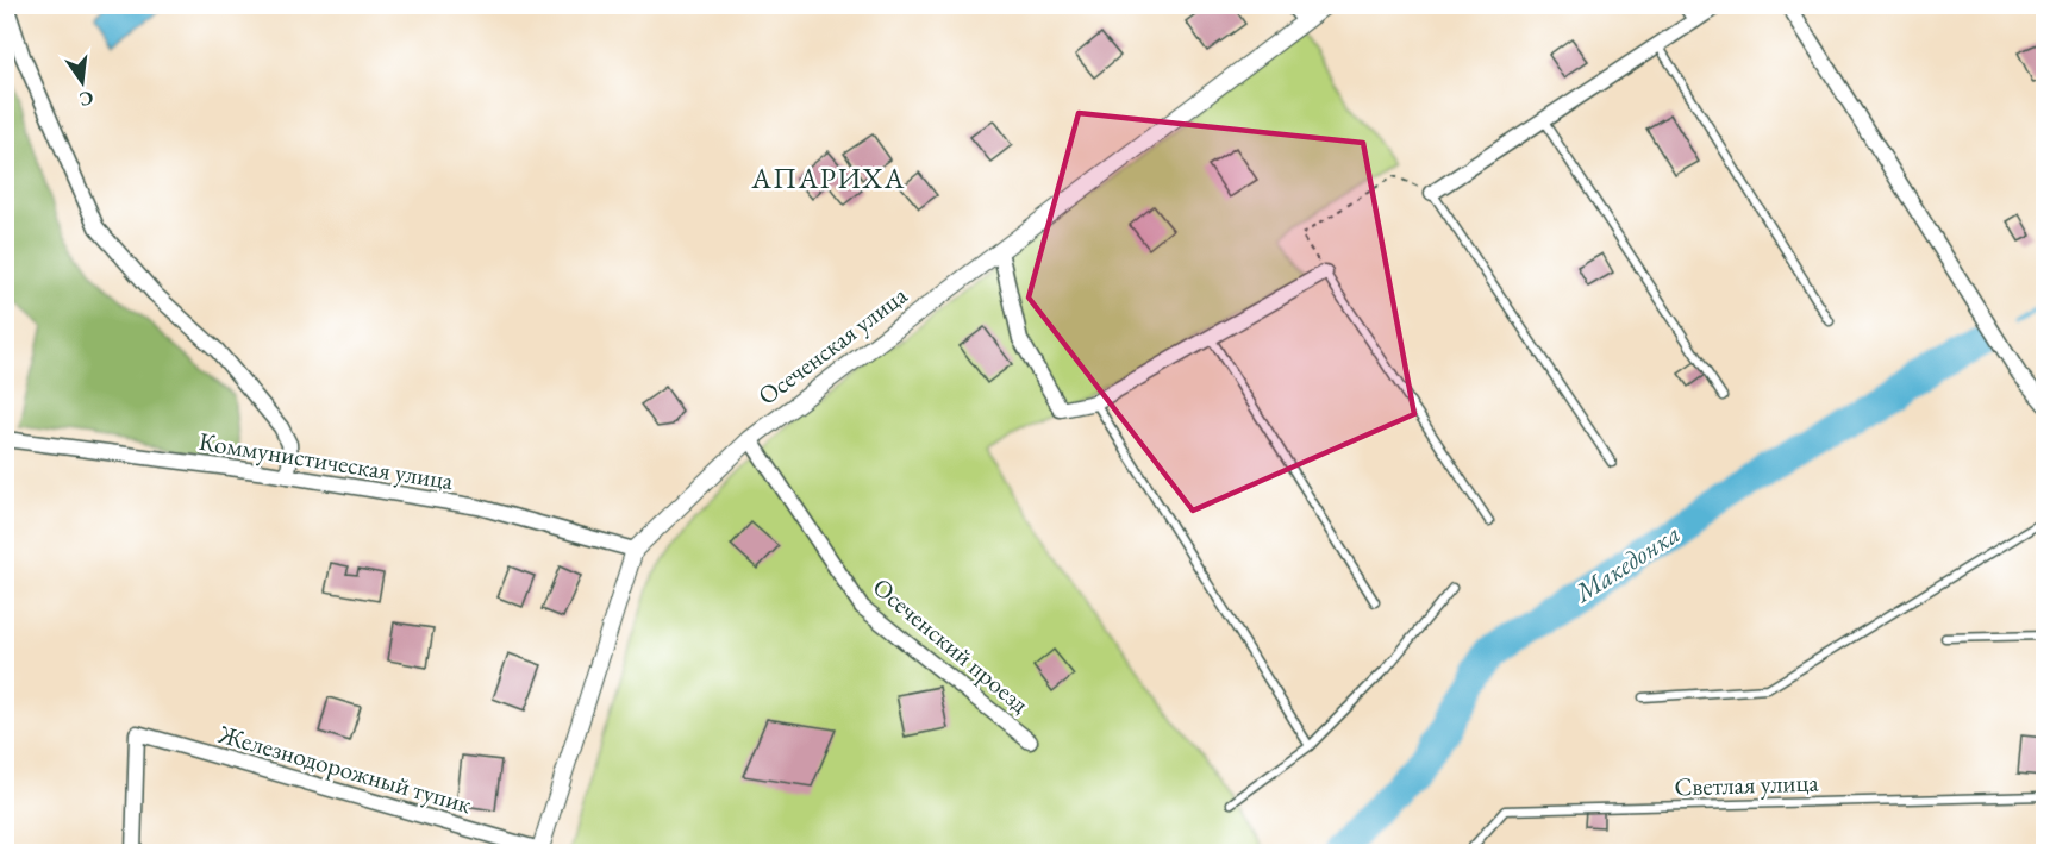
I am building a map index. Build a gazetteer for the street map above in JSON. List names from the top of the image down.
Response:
{
  "streets": {
    "street": [
      "Осеченская улица",
      "Коммунистическая улица",
      "Осеченский проезд",
      "Железнодорожный тупик"
    ],
    "lane": ["Светлая улица"]
  },
  "crossings": [
    ["Осеченская улица", "Коммунистическая улица"],
    ["Осеченская улица", "Осеченский проезд"],
    ["Осеченская улица", "Железнодорожный тупик"]
  ],
  "districts": ["АПАРИХА"],
  "water": ["Македонка"],
  "north": "bottom"
}
